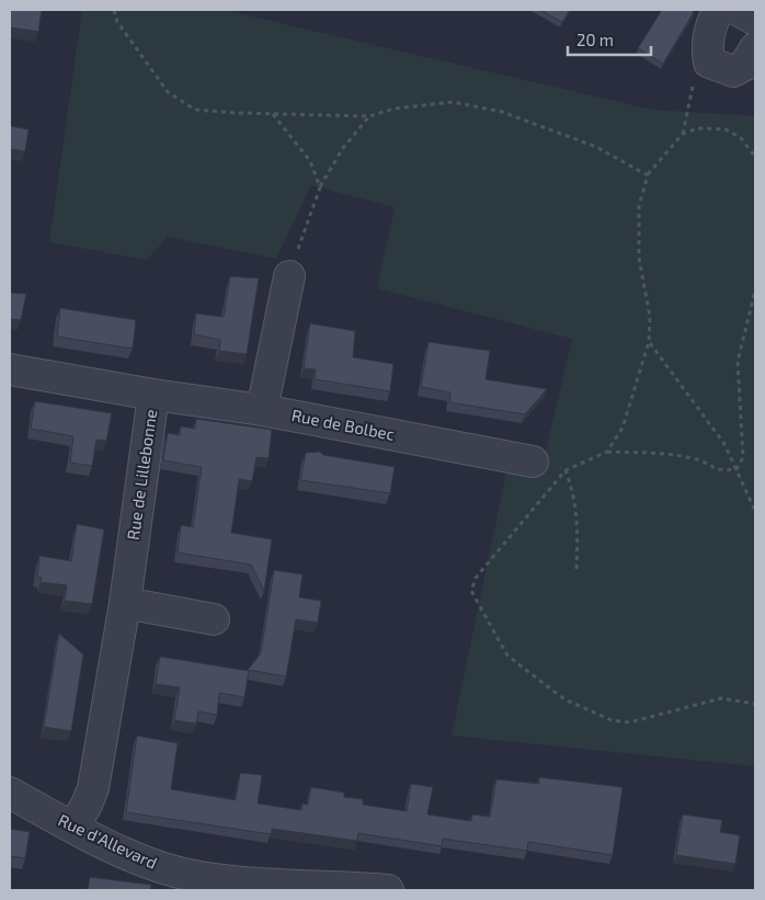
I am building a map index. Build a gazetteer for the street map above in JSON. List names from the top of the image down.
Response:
{
  "streets": {
    "street": ["Rue de Bolbec", "Rue de Lillebonne", "Rue d'Allevard"]
  },
  "crossings": [
    ["Rue de Bolbec", "Rue de Lillebonne"],
    ["Rue de Lillebonne", "Rue d'Allevard"]
  ],
  "scale_bar": "20 m"
}
